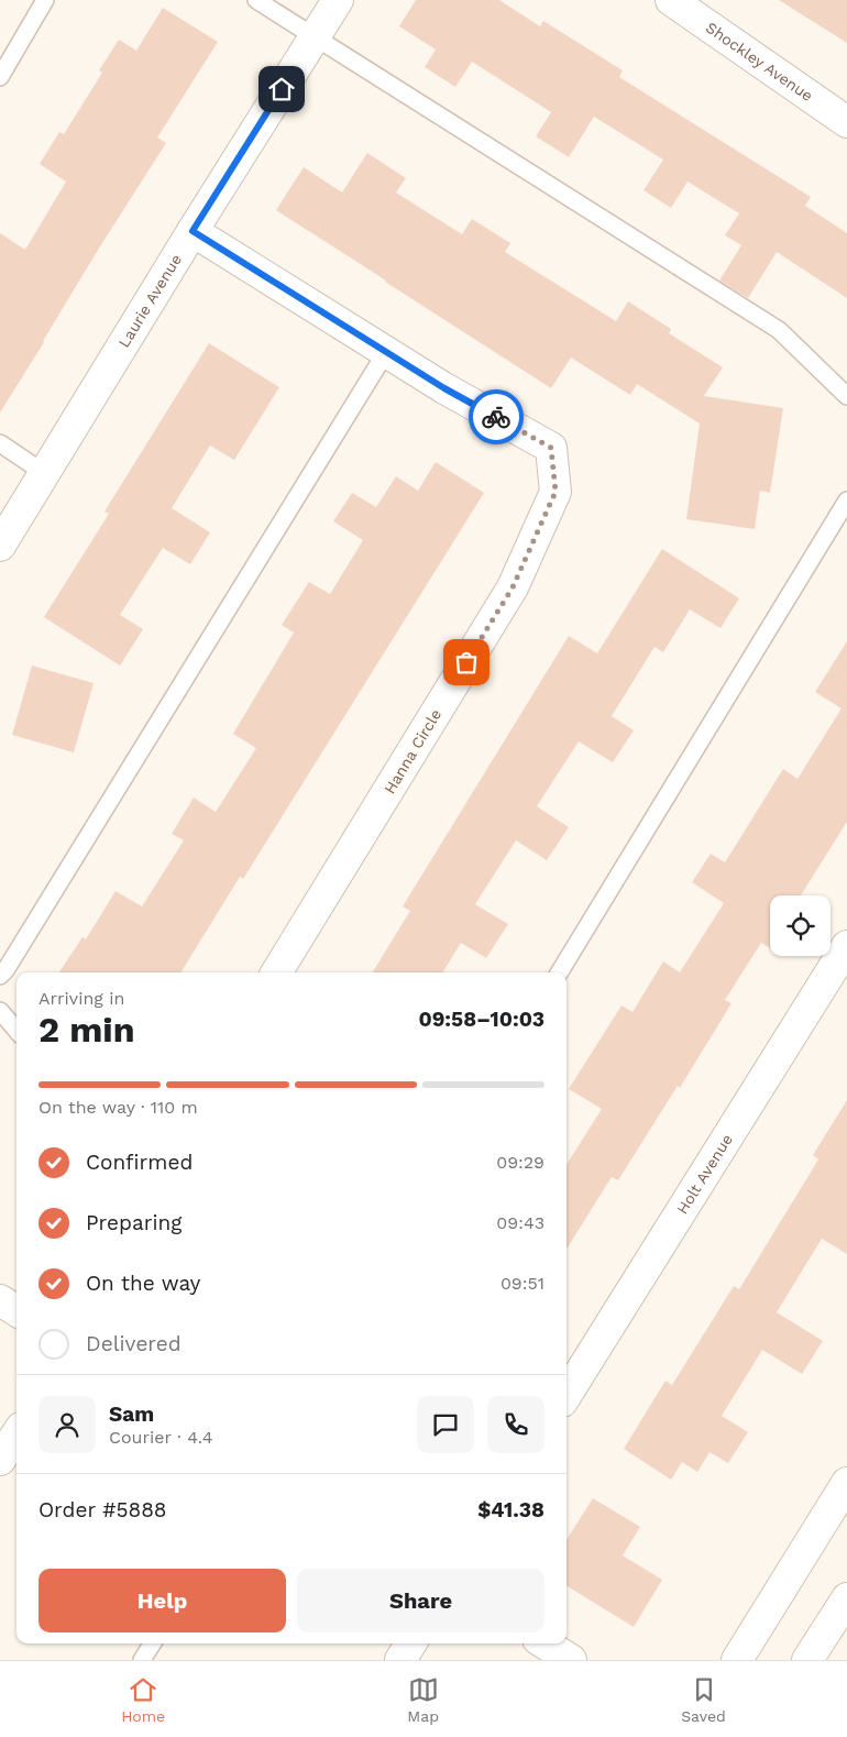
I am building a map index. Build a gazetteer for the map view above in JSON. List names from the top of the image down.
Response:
{
  "streets": {
    "street": [
      "Shockley Avenue",
      "Laurie Avenue",
      "Hanna Circle",
      "Holt Avenue"
    ]
  },
  "crossings": [
    ["Laurie Avenue", "Hanna Circle"]
  ],
  "page": {
    "heading": ["2 min", "Arriving in", "09:58–10:03"],
    "panel": [
      "Sam",
      "Courier · 4.4",
      "Order #5888",
      "$41.38"
    ],
    "bar": "On the way · 110 m",
    "list": [
      ["Confirmed", "09:29"],
      ["Preparing", "09:43"],
      ["On the way", "09:51"],
      "Delivered"
    ],
    "buttons": ["Help", "Share"],
    "tabs": ["Home", "Map", "Saved"]
  }
}
